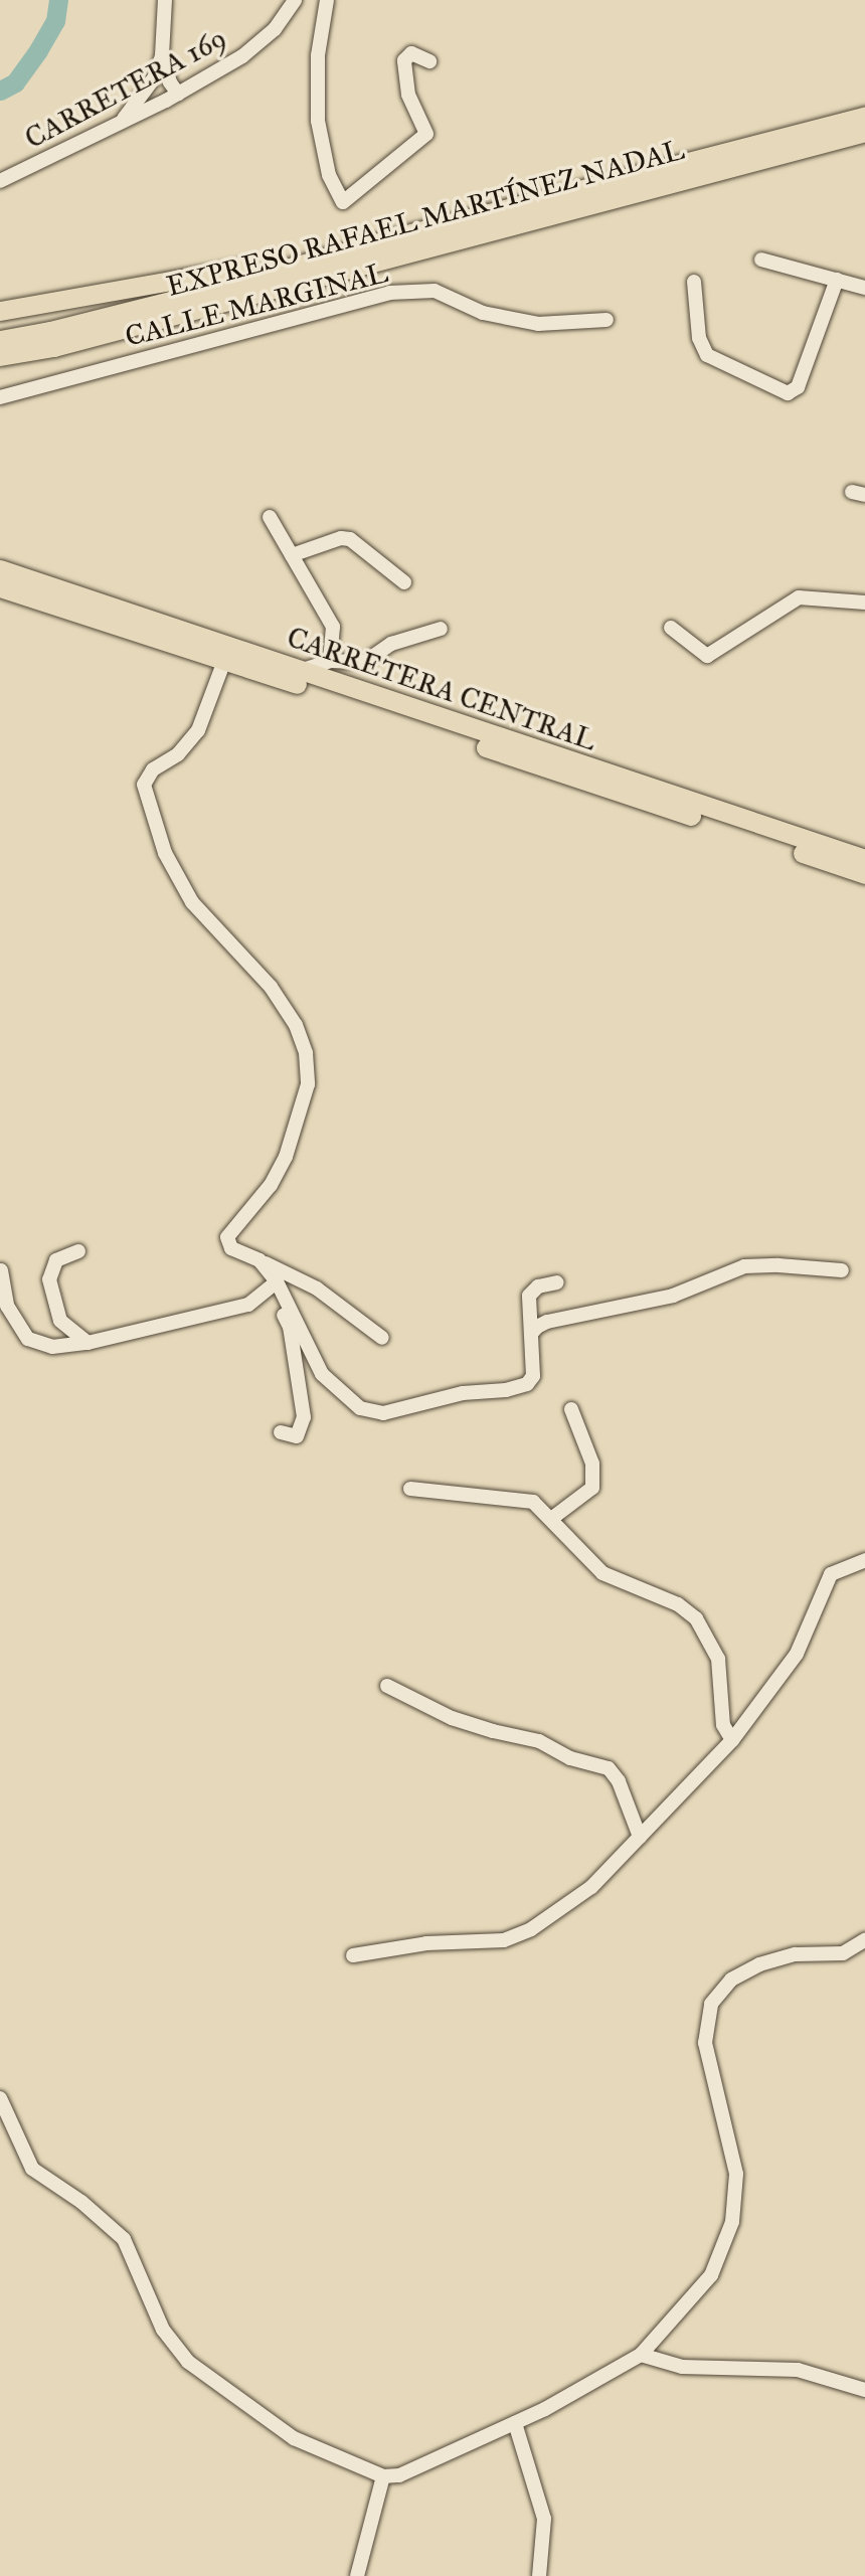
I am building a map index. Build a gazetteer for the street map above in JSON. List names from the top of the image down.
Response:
{
  "streets": {
    "highway": ["EXPRESO RAFAEL MARTÍNEZ NADAL", "CARRETERA CENTRAL"],
    "street": ["CARRETERA 169", "CALLE MARGINAL"]
  }
}
